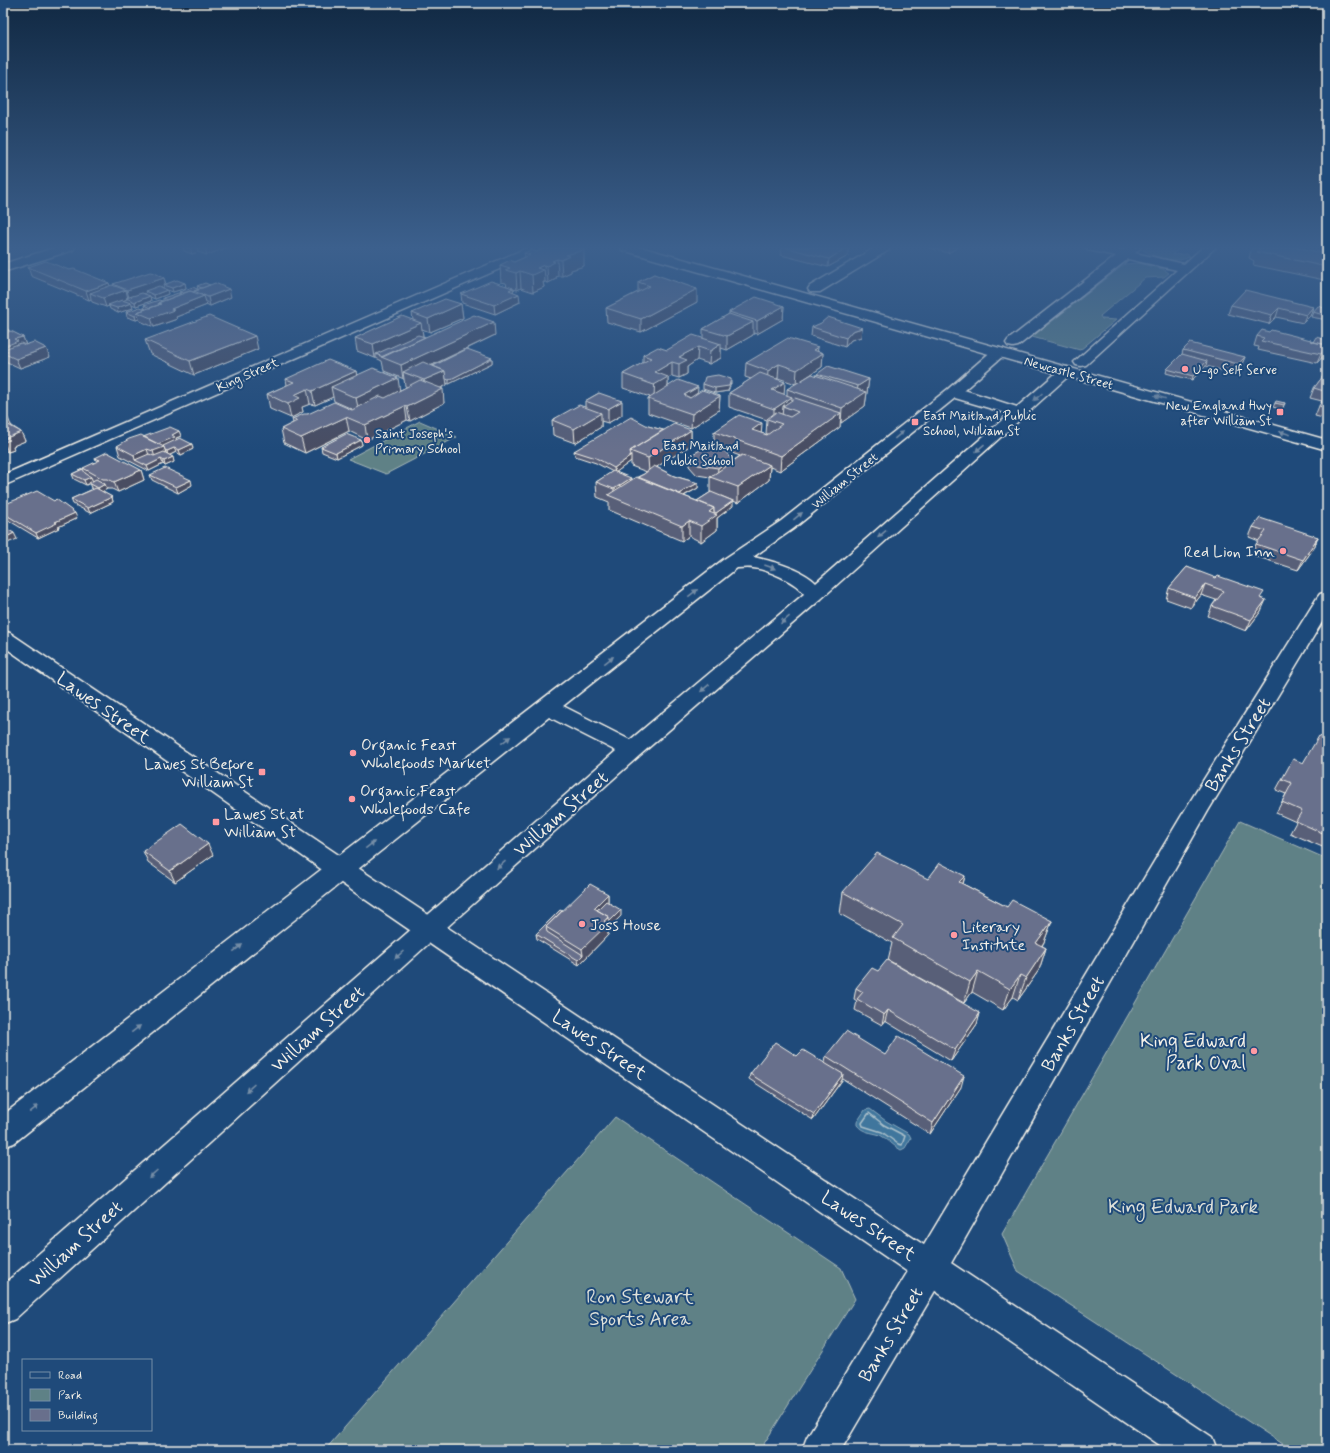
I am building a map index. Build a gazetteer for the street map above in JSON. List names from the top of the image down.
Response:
{
  "streets": {
    "main road": [
      "Newcastle Street",
      "King Street",
      "William Street",
      "Lawes Street",
      "Banks Street"
    ]
  },
  "crossings": [
    ["Newcastle Street", "William Street"],
    ["William Street", "Lawes Street"],
    ["Lawes Street", "Banks Street"]
  ],
  "parks": ["King Edward Park", "Ron Stewart Sports Area"],
  "places": {
    "other": [
      "U-go Self Serve",
      "Saint Joseph's Primary School",
      "East Maitland Public School",
      "Red Lion Inn",
      "Organic Feast Wholefoods Market",
      "Organic Feast Wholefoods Cafe",
      "Joss House",
      "Literary Institute",
      "King Edward Park Oval"
    ],
    "transit": [
      "New England Hwy after William St",
      "East Maitland Public School, William St",
      "Lawes St Before William St",
      "Lawes St at William St"
    ]
  },
  "legend": ["Road", "Park", "Building"]
}
